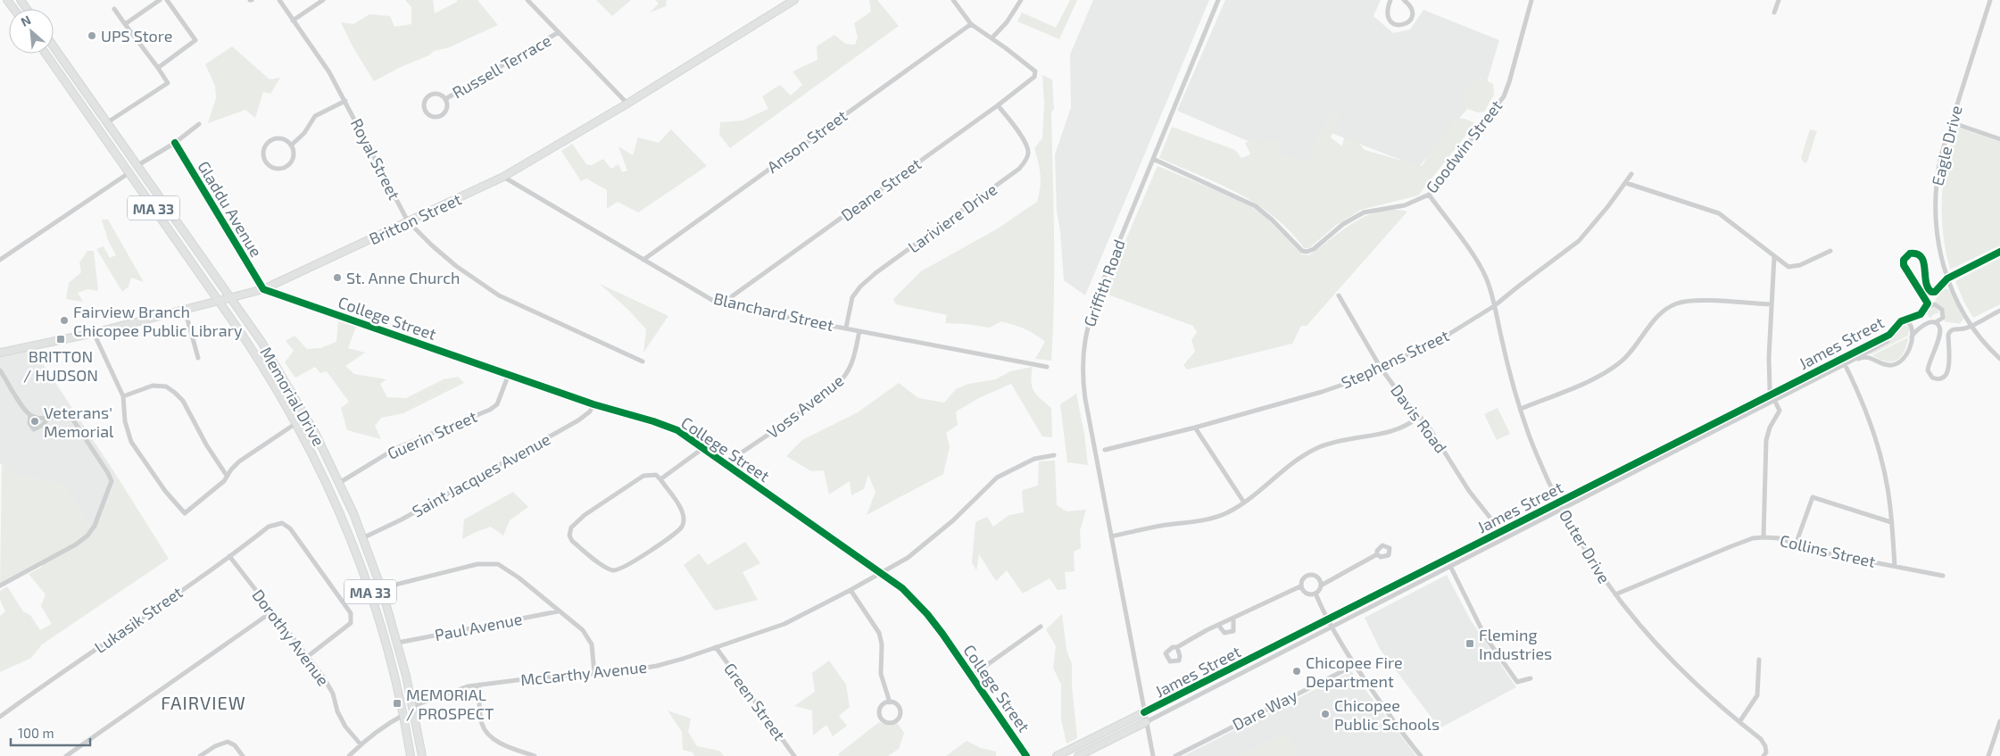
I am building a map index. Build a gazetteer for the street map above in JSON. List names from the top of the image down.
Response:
{
  "streets": {
    "main road": [
      "MA 33",
      "Britton Street",
      "College Street",
      "James Street",
      "Memorial Drive"
    ],
    "street": [
      "Russell Terrace",
      "Anson Street",
      "Eagle Drive",
      "Goodwin Street",
      "Royal Street",
      "Deane Street",
      "Gladdu Avenue",
      "Lariviere Drive",
      "Griffith Road",
      "Blanchard Street",
      "Stephens Street",
      "Voss Avenue",
      "Davis Road",
      "Guerin Street",
      "Saint Jacques Avenue",
      "Outer Drive",
      "Collins Street",
      "Lukasik Street",
      "Paul Avenue",
      "Dorothy Avenue",
      "McCarthy Avenue",
      "Green Street",
      "Dare Way"
    ]
  },
  "crossings": [
    ["Anson Street", "Blanchard Street"],
    ["Goodwin Street", "Griffith Road"],
    ["Goodwin Street", "Outer Drive"],
    ["Royal Street", "Britton Street"],
    ["Deane Street", "Lariviere Drive"],
    ["Deane Street", "Blanchard Street"],
    ["Gladdu Avenue", "Britton Street"],
    ["Gladdu Avenue", "College Street"],
    ["Lariviere Drive", "Blanchard Street"],
    ["Britton Street", "Blanchard Street"],
    ["Britton Street", "College Street"],
    ["Britton Street", "Memorial Drive"],
    ["Griffith Road", "James Street"],
    ["Blanchard Street", "Voss Avenue"],
    ["College Street", "Voss Avenue"],
    ["College Street", "Guerin Street"],
    ["College Street", "Saint Jacques Avenue"],
    ["James Street", "Davis Road"],
    ["James Street", "Outer Drive"],
    ["Stephens Street", "Davis Road"],
    ["Stephens Street", "Outer Drive"],
    ["Memorial Drive", "Guerin Street"],
    ["Memorial Drive", "Saint Jacques Avenue"],
    ["Memorial Drive", "Paul Avenue"],
    ["Memorial Drive", "McCarthy Avenue"],
    ["Outer Drive", "Collins Street"],
    ["Lukasik Street", "Dorothy Avenue"],
    ["McCarthy Avenue", "Green Street"]
  ],
  "districts": ["FAIRVIEW"],
  "places": {
    "other": [
      "UPS Store",
      "St. Anne Church",
      "Fairview Branch Chicopee Public Library",
      "Veterans' Memorial",
      "Chicopee Fire Department",
      "Chicopee Public Schools"
    ],
    "transit": ["BRITTON / HUDSON", "Fleming Industries", "MEMORIAL / PROSPECT"]
  },
  "scale_bar": "100 m",
  "north": "top left"
}
